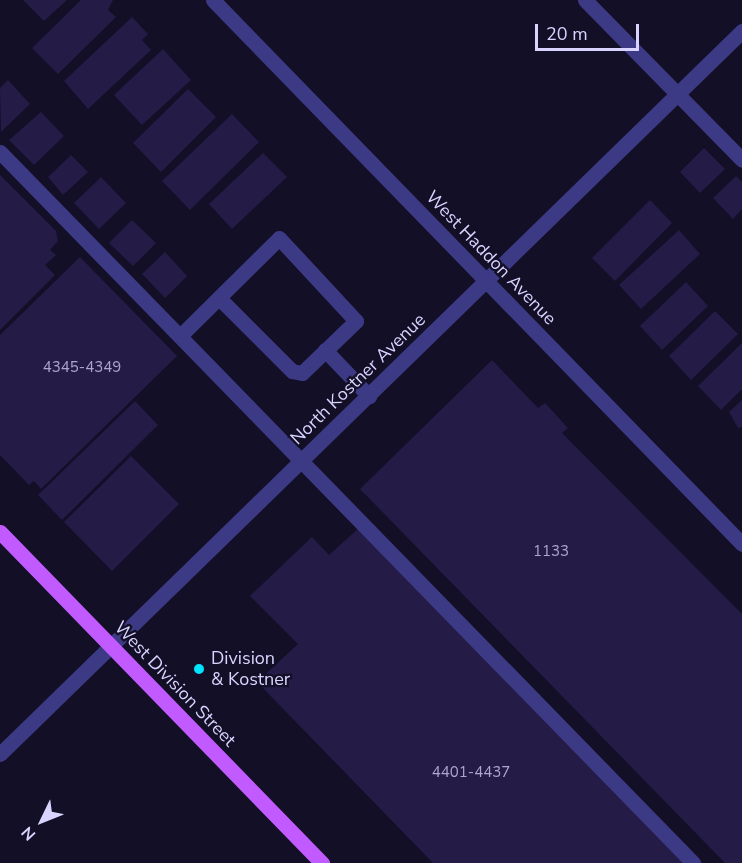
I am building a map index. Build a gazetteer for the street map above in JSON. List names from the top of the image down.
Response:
{
  "streets": {
    "main road": ["West Division Street"],
    "street": ["West Haddon Avenue", "North Kostner Avenue"]
  },
  "crossings": [
    ["West Haddon Avenue", "North Kostner Avenue"],
    ["North Kostner Avenue", "West Division Street"]
  ],
  "places": ["Division & Kostner"],
  "house_numbers": ["4345-4349", "1133", "4401-4437"],
  "scale_bar": "20 m",
  "north": "bottom left"
}
